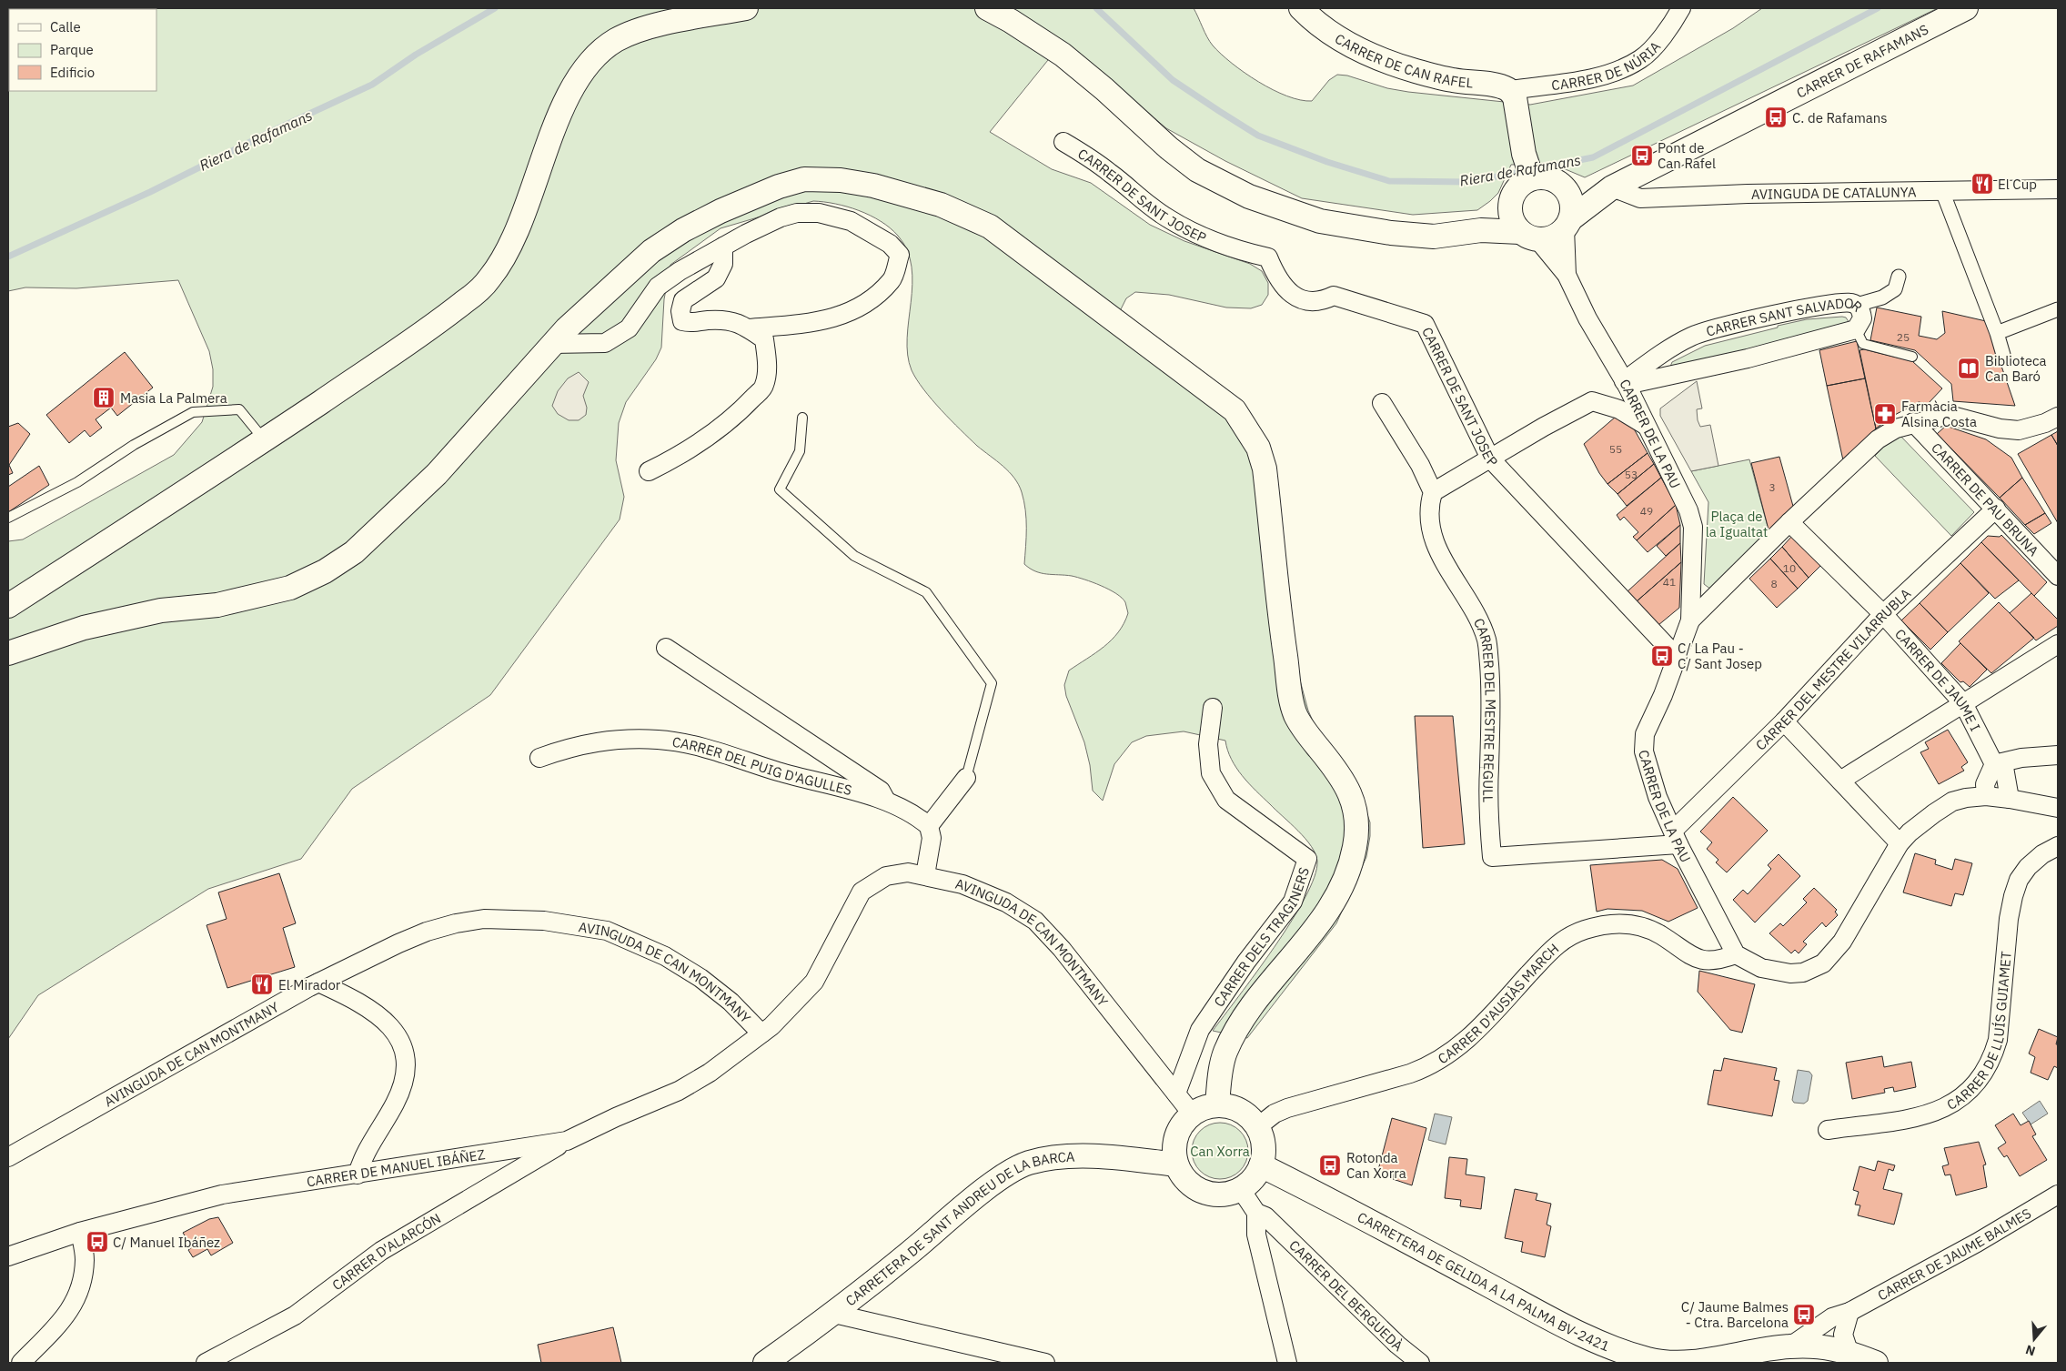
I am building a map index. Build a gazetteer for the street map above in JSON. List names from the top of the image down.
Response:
{
  "streets": {
    "street": [
      "CARRER DE CAN RAFEL",
      "CARRER DE NÚRIA",
      "CARRER DE RAFAMANS",
      "AVINGUDA DE CATALUNYA",
      "CARRER DE SANT JOSEP",
      "CARRER SANT SALVADOR",
      "CARRER DE LA PAU",
      "CARRER DE PAU BRUNA",
      "CARRER DEL MESTRE VILARRUBLA",
      "CARRER DE JAUME I",
      "CARRER DEL MESTRE REGULL",
      "CARRER DEL PUIG D'AGULLES",
      "CARRER DELS TRAGINERS",
      "AVINGUDA DE CAN MONTMANY",
      "CARRER D'AUSIÀS MARCH",
      "CARRER DE LLUÍS GUIAMET",
      "CARRER DE MANUEL IBÁÑEZ",
      "CARRETERA DE SANT ANDREU DE LA BARCA",
      "CARRER D'ALARCÓN",
      "CARRER DE JAUME BALMES",
      "CARRETERA DE GELIDA A LA PALMA BV-2421",
      "CARRER DEL BERGUEDÀ"
    ]
  },
  "crossings": [
    ["CARRER DE CAN RAFEL", "CARRER DE NÚRIA"],
    ["CARRER DE RAFAMANS", "AVINGUDA DE CATALUNYA"],
    ["CARRER DE RAFAMANS", "CARRER DE LA PAU"],
    ["CARRER DE SANT JOSEP", "CARRER DE LA PAU"],
    ["CARRER SANT SALVADOR", "CARRER DE LA PAU"],
    ["CARRER DE LA PAU", "CARRER DEL MESTRE VILARRUBLA"],
    ["CARRER DE LA PAU", "CARRER DEL MESTRE REGULL"],
    ["CARRER DE LA PAU", "CARRER D'AUSIÀS MARCH"],
    ["CARRER DE PAU BRUNA", "CARRER DEL MESTRE VILARRUBLA"],
    ["CARRER DEL MESTRE VILARRUBLA", "CARRER DE JAUME I"],
    ["CARRER DEL MESTRE VILARRUBLA", "CARRER DEL MESTRE REGULL"],
    ["CARRER DELS TRAGINERS", "AVINGUDA DE CAN MONTMANY"],
    ["AVINGUDA DE CAN MONTMANY", "CARRER D'AUSIÀS MARCH"],
    ["AVINGUDA DE CAN MONTMANY", "CARRER DE MANUEL IBÁÑEZ"],
    ["AVINGUDA DE CAN MONTMANY", "CARRETERA DE SANT ANDREU DE LA BARCA"],
    ["AVINGUDA DE CAN MONTMANY", "CARRETERA DE GELIDA A LA PALMA BV-2421"],
    ["AVINGUDA DE CAN MONTMANY", "CARRER DEL BERGUEDÀ"],
    ["CARRER D'AUSIÀS MARCH", "CARRETERA DE SANT ANDREU DE LA BARCA"],
    ["CARRER D'AUSIÀS MARCH", "CARRETERA DE GELIDA A LA PALMA BV-2421"],
    ["CARRER D'AUSIÀS MARCH", "CARRER DEL BERGUEDÀ"],
    ["CARRER DE MANUEL IBÁÑEZ", "CARRER D'ALARCÓN"],
    ["CARRETERA DE SANT ANDREU DE LA BARCA", "CARRETERA DE GELIDA A LA PALMA BV-2421"],
    ["CARRETERA DE SANT ANDREU DE LA BARCA", "CARRER DEL BERGUEDÀ"],
    ["CARRER DE JAUME BALMES", "CARRETERA DE GELIDA A LA PALMA BV-2421"],
    ["CARRETERA DE GELIDA A LA PALMA BV-2421", "CARRER DEL BERGUEDÀ"]
  ],
  "water": ["Riera de Rafamans"],
  "parks": ["Plaça de la Igualtat", "Can Xorra"],
  "places": {
    "bus stop": [
      "C. de Rafamans",
      "Pont de Can Rafel",
      "C/ La Pau - C/ Sant Josep",
      "Rotonda Can Xorra",
      "C/ Manuel Ibáñez",
      "C/ Jaume Balmes - Ctra. Barcelona"
    ],
    "restaurant": ["El Cup", "El Mirador"],
    "library": ["Biblioteca Can Baró"],
    "building": ["Masia La Palmera"],
    "pharmacy": ["Farmàcia Alsina Costa"]
  },
  "house_numbers": [
    "25",
    "55",
    "53",
    "3",
    "49",
    "10",
    "41",
    "8"
  ],
  "legend": ["Calle", "Parque", "Edificio"],
  "north": "bottom"
}
